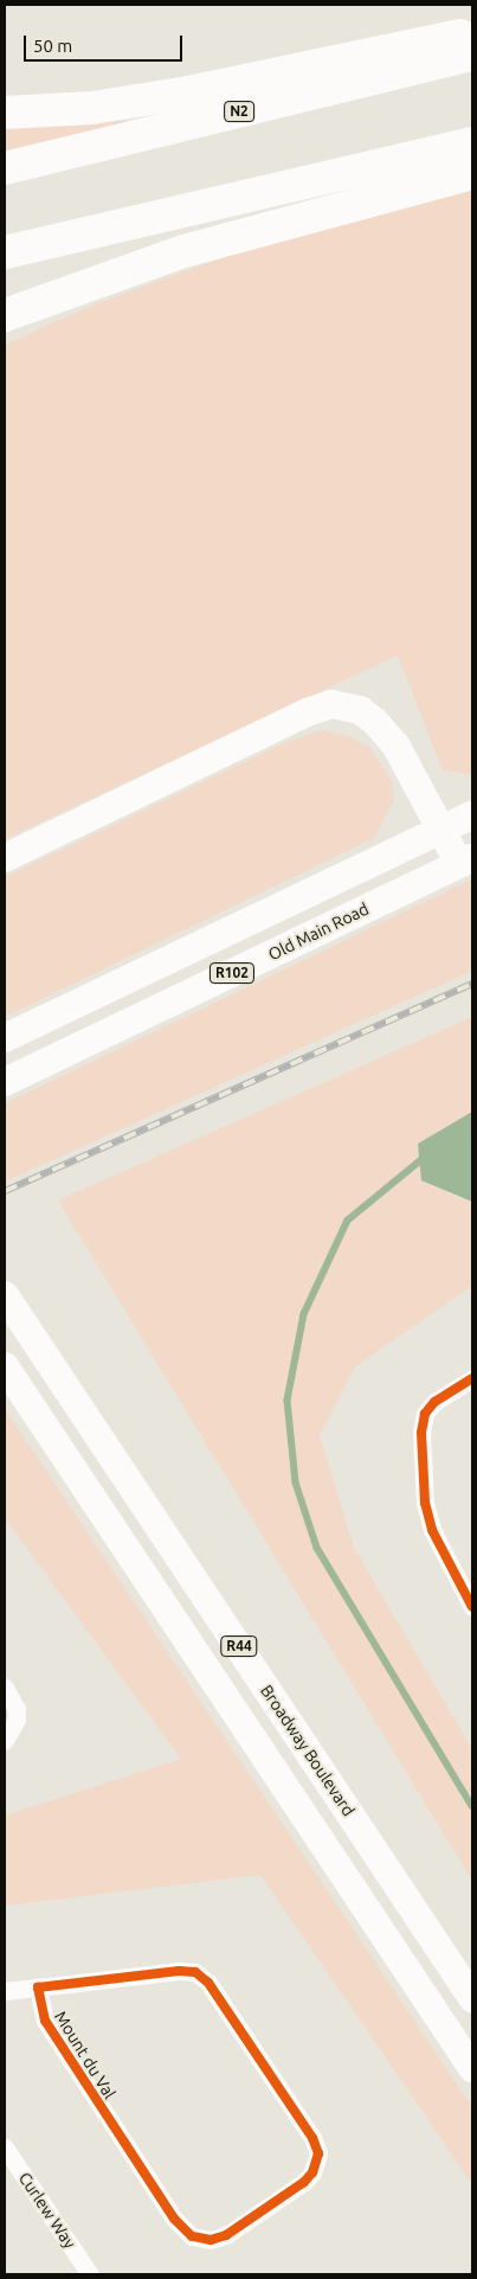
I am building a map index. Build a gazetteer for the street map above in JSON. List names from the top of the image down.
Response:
{
  "streets": {
    "highway": ["N2"],
    "main road": [
      "Old Main Road",
      "R102",
      "R44",
      "Broadway Boulevard"
    ],
    "street": ["Mount du Val", "Curlew Way"]
  },
  "scale_bar": "50 m"
}
